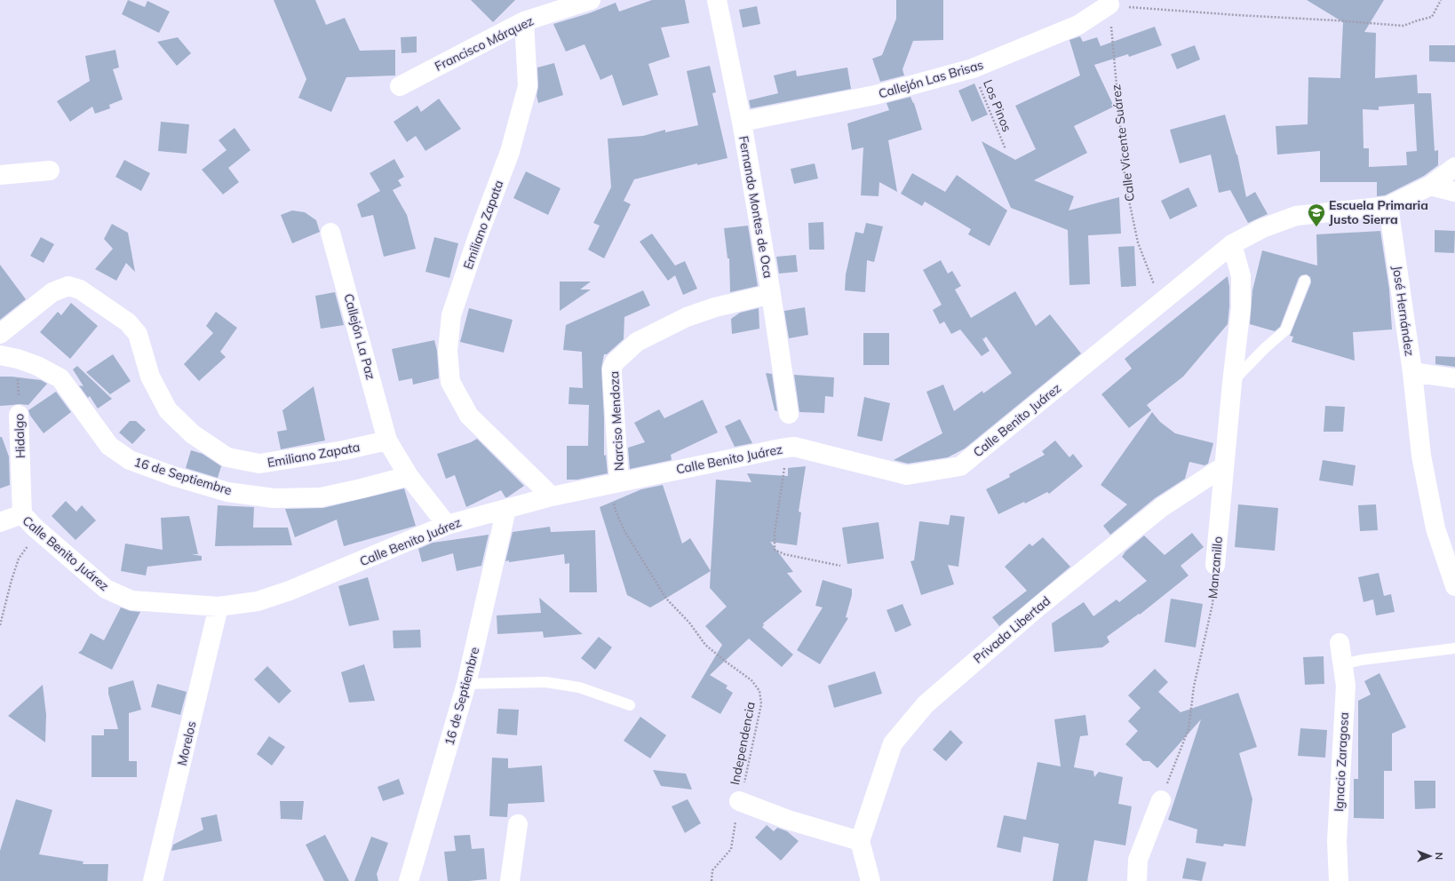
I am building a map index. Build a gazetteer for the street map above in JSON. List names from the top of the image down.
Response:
{
  "streets": {
    "street": [
      "Francisco Márquez",
      "Callejón Las Brisas",
      "Fernando Montes de Oca",
      "Emiliano Zapata",
      "José Hernández",
      "Callejón La Paz",
      "Calle Benito Juárez",
      "Narciso Mendoza",
      "Hidalgo",
      "16 de Septiembre",
      "Manzanillo",
      "Privada Libertad",
      "Morelos",
      "Ignacio Zaragosa"
    ],
    "path": ["Los Pinos", "Calle Vicente Suárez", "Independencia"]
  },
  "crossings": [
    ["Francisco Márquez", "Emiliano Zapata"],
    ["Callejón Las Brisas", "Los Pinos"],
    ["Callejón Las Brisas", "Calle Vicente Suárez"],
    ["Callejón Las Brisas", "Fernando Montes de Oca"],
    ["Calle Vicente Suárez", "Calle Benito Juárez"],
    ["Fernando Montes de Oca", "Narciso Mendoza"],
    ["Emiliano Zapata", "Callejón La Paz"],
    ["Emiliano Zapata", "Calle Benito Juárez"],
    ["José Hernández", "Calle Benito Juárez"],
    ["Calle Benito Juárez", "Narciso Mendoza"],
    ["Calle Benito Juárez", "Hidalgo"],
    ["Calle Benito Juárez", "16 de Septiembre"],
    ["Calle Benito Juárez", "Manzanillo"],
    ["Calle Benito Juárez", "Morelos"],
    ["Calle Benito Juárez", "Independencia"],
    ["Narciso Mendoza", "Independencia"],
    ["Hidalgo", "16 de Septiembre"],
    ["Manzanillo", "Privada Libertad"]
  ],
  "places": {
    "school or university": ["Escuela Primaria Justo Sierra"]
  },
  "north": "right"
}
